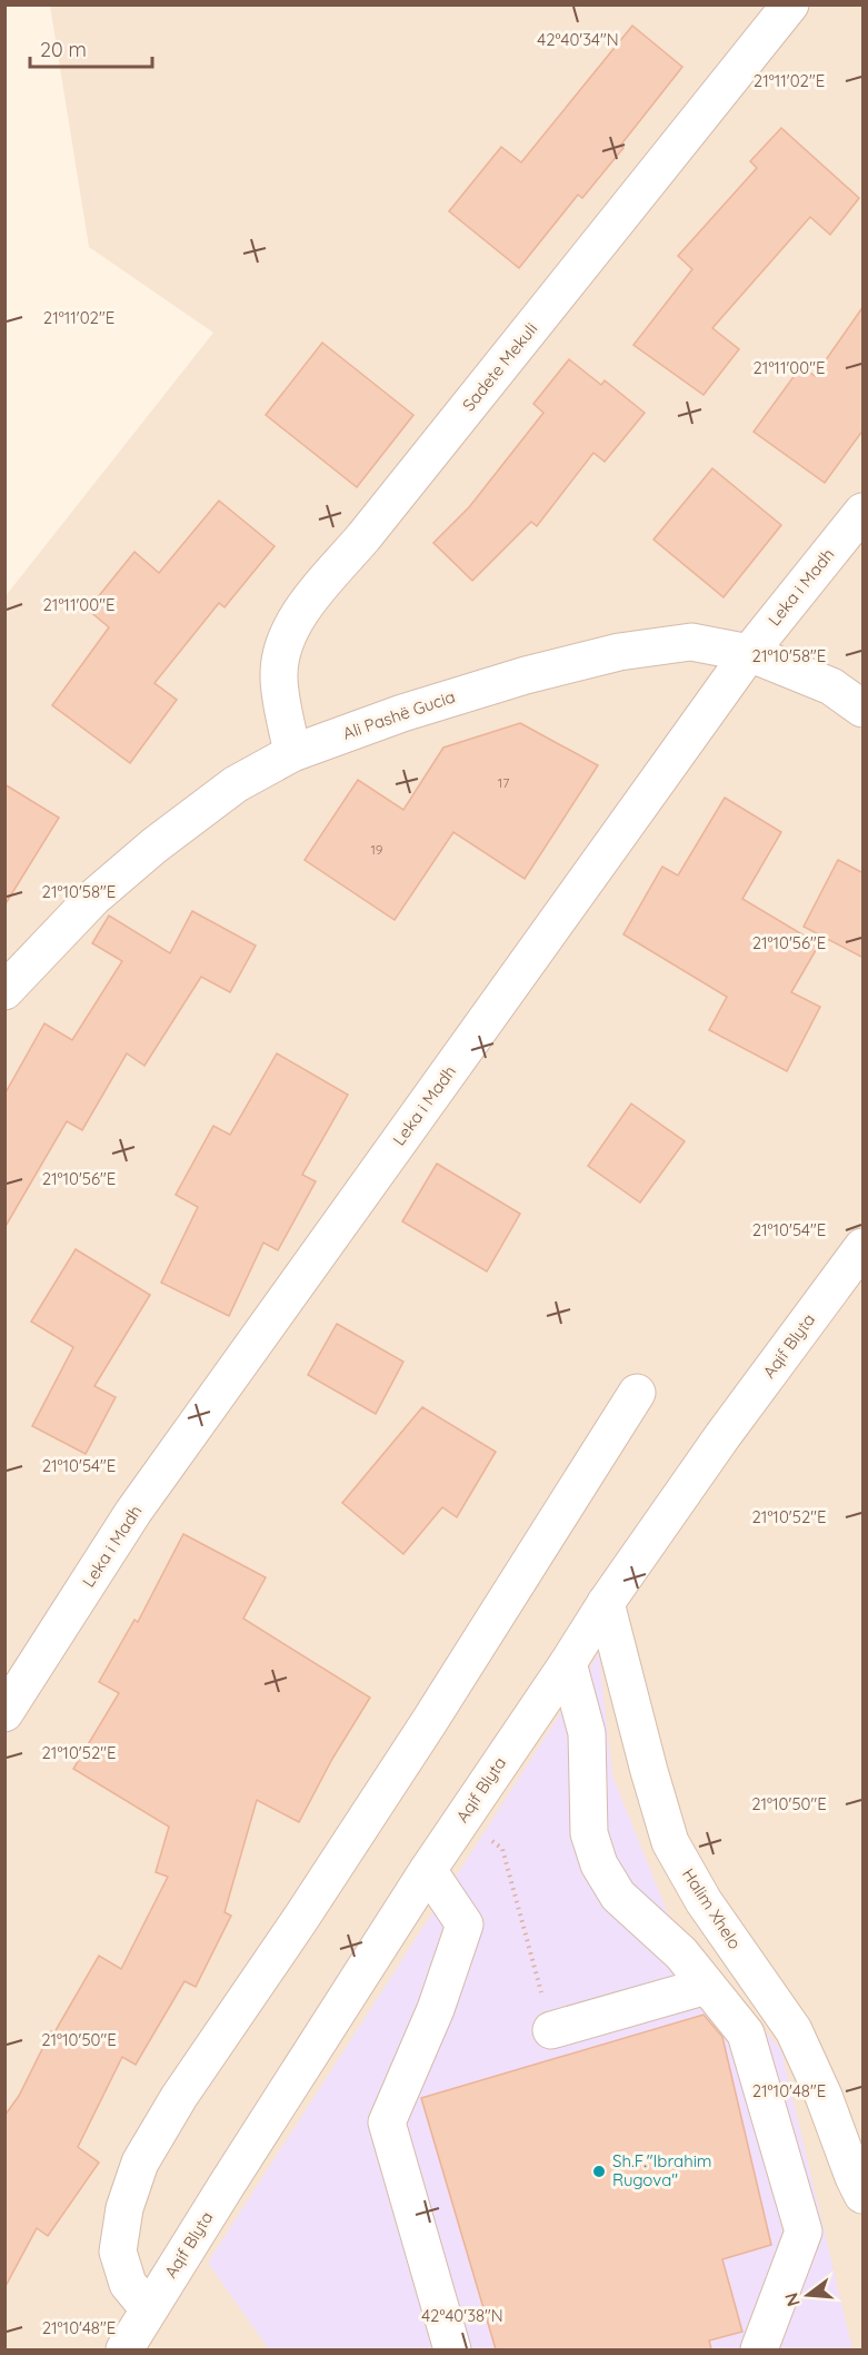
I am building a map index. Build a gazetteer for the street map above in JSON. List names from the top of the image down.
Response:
{
  "streets": {
    "street": [
      "Sadete Mekuli",
      "Leka i Madh",
      "Ali Pashë Gucia",
      "Aqif Blyta",
      "Halim Xhelo"
    ]
  },
  "crossings": [
    ["Sadete Mekuli", "Ali Pashë Gucia"],
    ["Leka i Madh", "Ali Pashë Gucia"],
    ["Aqif Blyta", "Halim Xhelo"]
  ],
  "places": ["Sh.F.\"Ibrahim Rugova\""],
  "house_numbers": ["17", "19"],
  "scale_bar": "20 m",
  "north": "left",
  "coordinates": [
    "42°40'34\"N",
    "21°11'02\"E",
    "21°11'00\"E",
    "21°10'58\"E",
    "21°10'56\"E",
    "21°10'54\"E",
    "21°10'52\"E",
    "21°10'50\"E",
    "21°10'48\"E",
    "42°40'38\"N"
  ]
}
